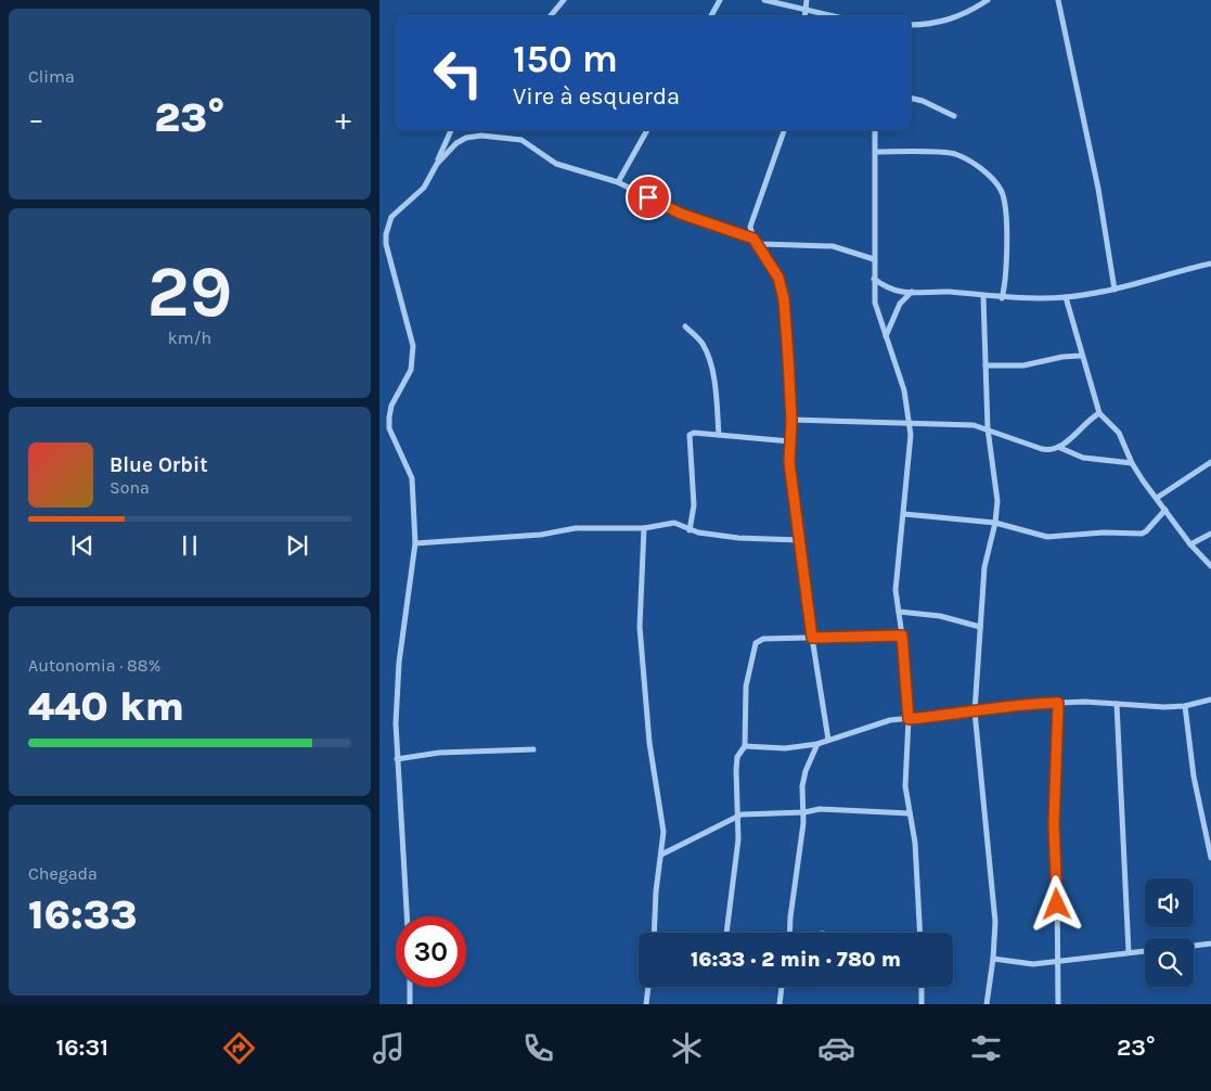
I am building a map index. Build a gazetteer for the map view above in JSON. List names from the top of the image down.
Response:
{
  "page": {
    "tile": [
      "Clima",
      ["29", "km/h"],
      ["Autonomia · 88%", "440 km"],
      ["Chegada", "16:33"]
    ],
    "turn": ["150 m", "Vire à esquerda"],
    "heat": ["−", "23°", "+"],
    "song": ["Blue Orbit", "Sona"],
    "limit": "30",
    "trip": "16:33 · 2 min · 780 m",
    "tabs": ["16:31", "23°"]
  }
}
